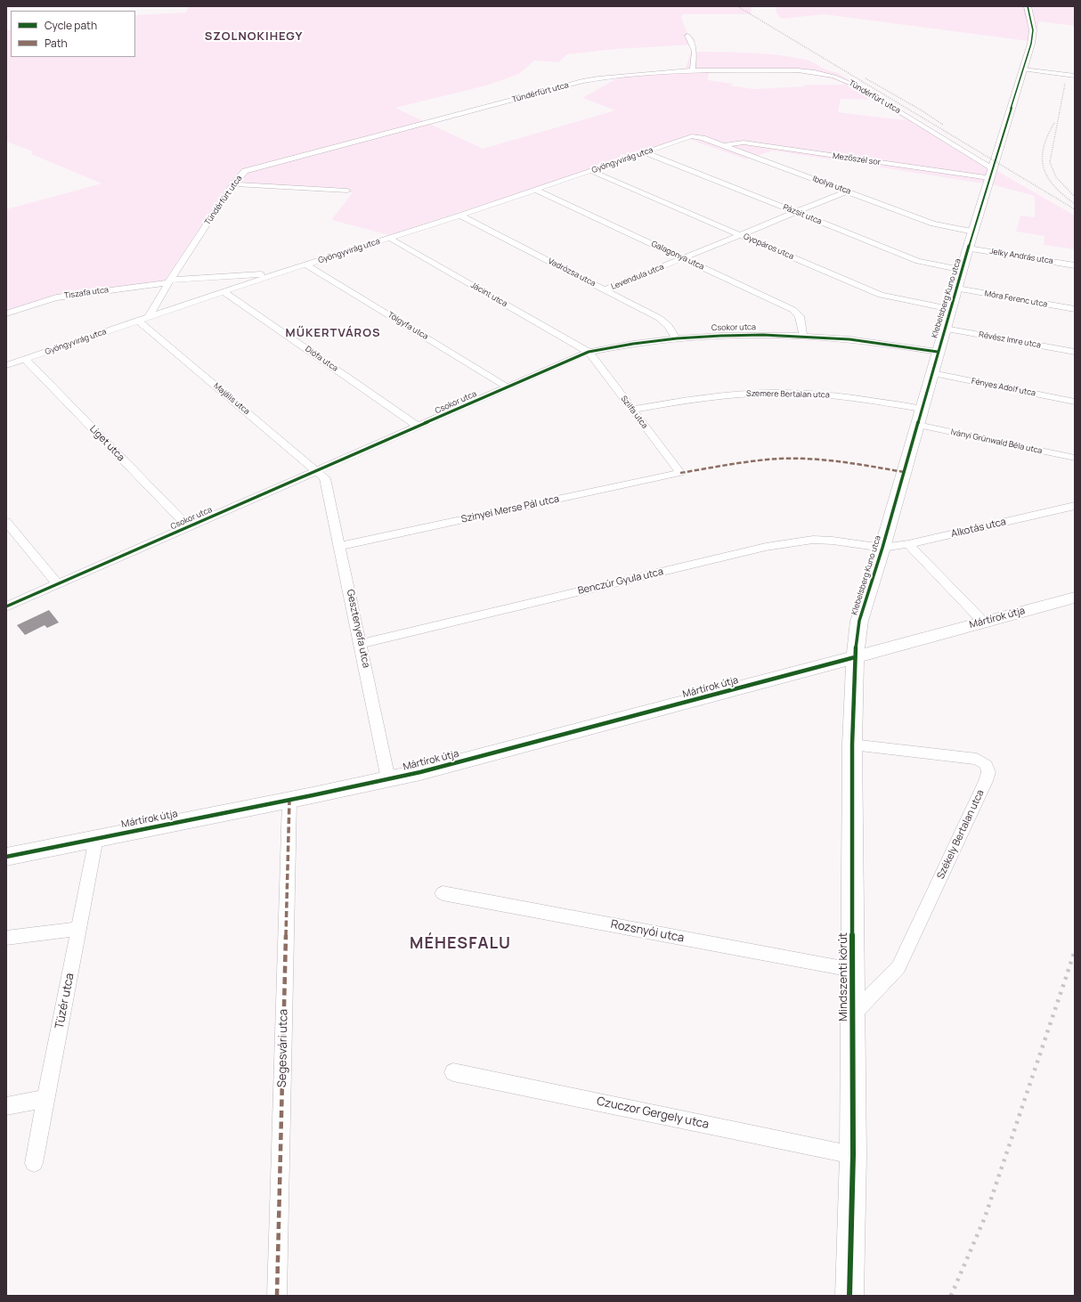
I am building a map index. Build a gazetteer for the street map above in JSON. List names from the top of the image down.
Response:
{
  "streets": {
    "street": [
      "Tündérfürt utca",
      "Mezőszél sor",
      "Gyöngyvirág utca",
      "Ibolya utca",
      "Pázsit utca",
      "Gyopáros utca",
      "Galagonya utca",
      "Jelky András utca",
      "Vadrózsa utca",
      "Levendula utca",
      "Tiszafa utca",
      "Jácint utca",
      "Klebelsberg Kuno utca",
      "Móra Ferenc utca",
      "Tölgyfa utca",
      "Csokor utca",
      "Révész Imre utca",
      "Diófa utca",
      "Fényes Adolf utca",
      "Szemere Bertalan utca",
      "Majális utca",
      "Szilfa utca",
      "Iványi Grünwald Béla utca",
      "Liget utca",
      "Szinyei Merse Pál utca",
      "Alkotás utca",
      "Benczúr Gyula utca",
      "Mártírok útja",
      "Gesztenyefa utca",
      "Székely Bertalan utca",
      "Rozsnyói utca",
      "Mindszenti körút",
      "Tüzér utca",
      "Segesvári utca",
      "Czuczor Gergely utca"
    ]
  },
  "crossings": [
    ["Tündérfürt utca", "Mezőszél sor"],
    ["Tündérfürt utca", "Gyöngyvirág utca"],
    ["Tündérfürt utca", "Tiszafa utca"],
    ["Tündérfürt utca", "Klebelsberg Kuno utca"],
    ["Mezőszél sor", "Ibolya utca"],
    ["Mezőszél sor", "Klebelsberg Kuno utca"],
    ["Gyöngyvirág utca", "Ibolya utca"],
    ["Gyöngyvirág utca", "Pázsit utca"],
    ["Gyöngyvirág utca", "Gyopáros utca"],
    ["Gyöngyvirág utca", "Galagonya utca"],
    ["Gyöngyvirág utca", "Vadrózsa utca"],
    ["Gyöngyvirág utca", "Tiszafa utca"],
    ["Gyöngyvirág utca", "Jácint utca"],
    ["Gyöngyvirág utca", "Tölgyfa utca"],
    ["Gyöngyvirág utca", "Diófa utca"],
    ["Gyöngyvirág utca", "Majális utca"],
    ["Gyöngyvirág utca", "Liget utca"],
    ["Ibolya utca", "Levendula utca"],
    ["Ibolya utca", "Klebelsberg Kuno utca"],
    ["Pázsit utca", "Levendula utca"],
    ["Pázsit utca", "Klebelsberg Kuno utca"],
    ["Gyopáros utca", "Levendula utca"],
    ["Gyopáros utca", "Klebelsberg Kuno utca"],
    ["Galagonya utca", "Levendula utca"],
    ["Galagonya utca", "Csokor utca"],
    ["Jelky András utca", "Klebelsberg Kuno utca"],
    ["Vadrózsa utca", "Levendula utca"],
    ["Vadrózsa utca", "Csokor utca"],
    ["Jácint utca", "Csokor utca"],
    ["Jácint utca", "Szilfa utca"],
    ["Klebelsberg Kuno utca", "Móra Ferenc utca"],
    ["Klebelsberg Kuno utca", "Csokor utca"],
    ["Klebelsberg Kuno utca", "Révész Imre utca"],
    ["Klebelsberg Kuno utca", "Fényes Adolf utca"],
    ["Klebelsberg Kuno utca", "Szemere Bertalan utca"],
    ["Klebelsberg Kuno utca", "Iványi Grünwald Béla utca"],
    ["Klebelsberg Kuno utca", "Alkotás utca"],
    ["Klebelsberg Kuno utca", "Benczúr Gyula utca"],
    ["Klebelsberg Kuno utca", "Mártírok útja"],
    ["Klebelsberg Kuno utca", "Mindszenti körút"],
    ["Tölgyfa utca", "Csokor utca"],
    ["Csokor utca", "Diófa utca"],
    ["Csokor utca", "Majális utca"],
    ["Csokor utca", "Szilfa utca"],
    ["Csokor utca", "Liget utca"],
    ["Csokor utca", "Gesztenyefa utca"],
    ["Szemere Bertalan utca", "Szilfa utca"],
    ["Majális utca", "Gesztenyefa utca"],
    ["Szilfa utca", "Szinyei Merse Pál utca"],
    ["Szinyei Merse Pál utca", "Gesztenyefa utca"],
    ["Alkotás utca", "Benczúr Gyula utca"],
    ["Benczúr Gyula utca", "Gesztenyefa utca"],
    ["Mártírok útja", "Gesztenyefa utca"],
    ["Mártírok útja", "Mindszenti körút"],
    ["Mártírok útja", "Tüzér utca"],
    ["Mártírok útja", "Segesvári utca"],
    ["Székely Bertalan utca", "Mindszenti körút"],
    ["Rozsnyói utca", "Mindszenti körút"],
    ["Mindszenti körút", "Czuczor Gergely utca"]
  ],
  "districts": ["SZOLNOKIHEGY", "MŰKERTVÁROS", "MÉHESFALU"],
  "legend": ["Cycle path", "Path"]
}
